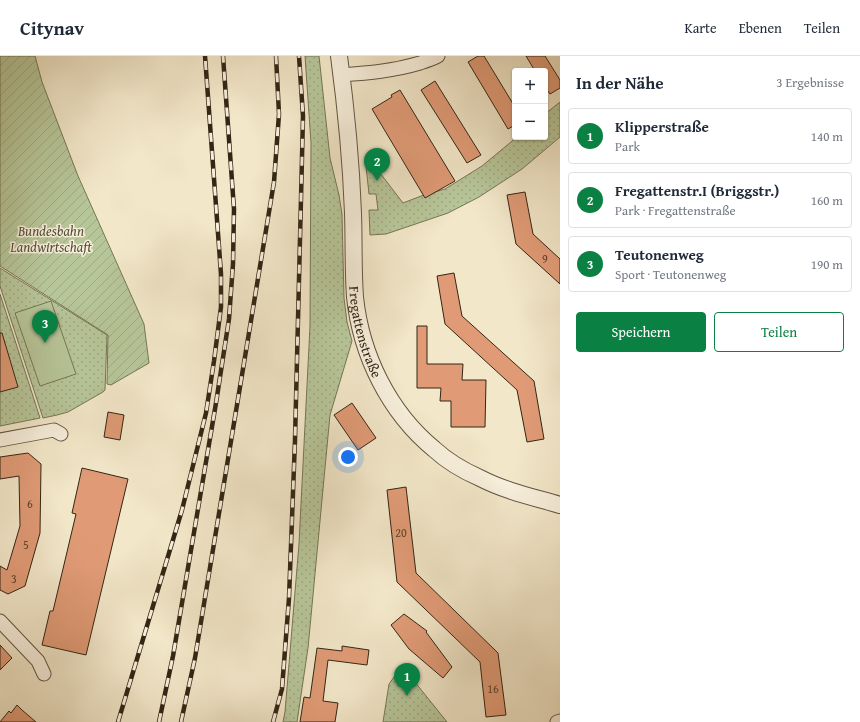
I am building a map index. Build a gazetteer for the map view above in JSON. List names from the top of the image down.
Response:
{
  "streets": {
    "street": ["Fregattenstraße"]
  },
  "parks": ["Bundesbahn Landwirtschaft"],
  "house_numbers": [
    "9",
    "6",
    "20",
    "5",
    "3",
    "16"
  ],
  "page": {
    "header": "Citynav",
    "nav": ["Karte", "Ebenen", "Teilen"],
    "heading": ["In der Nähe", "3 Ergebnisse"],
    "map_buttons": ["+", "−"],
    "list": [
      {
        "mark": "1",
        "name": "Klipperstraße",
        "note": "Park",
        "value": "140 m"
      },
      {
        "mark": "2",
        "name": "Fregattenstr.I (Briggstr.)",
        "note": "Park · Fregattenstraße",
        "value": "160 m"
      },
      {
        "mark": "3",
        "name": "Teutonenweg",
        "note": "Sport · Teutonenweg",
        "value": "190 m"
      }
    ],
    "pins": ["2", "3", "1"],
    "buttons": ["Speichern", "Teilen"]
  }
}
